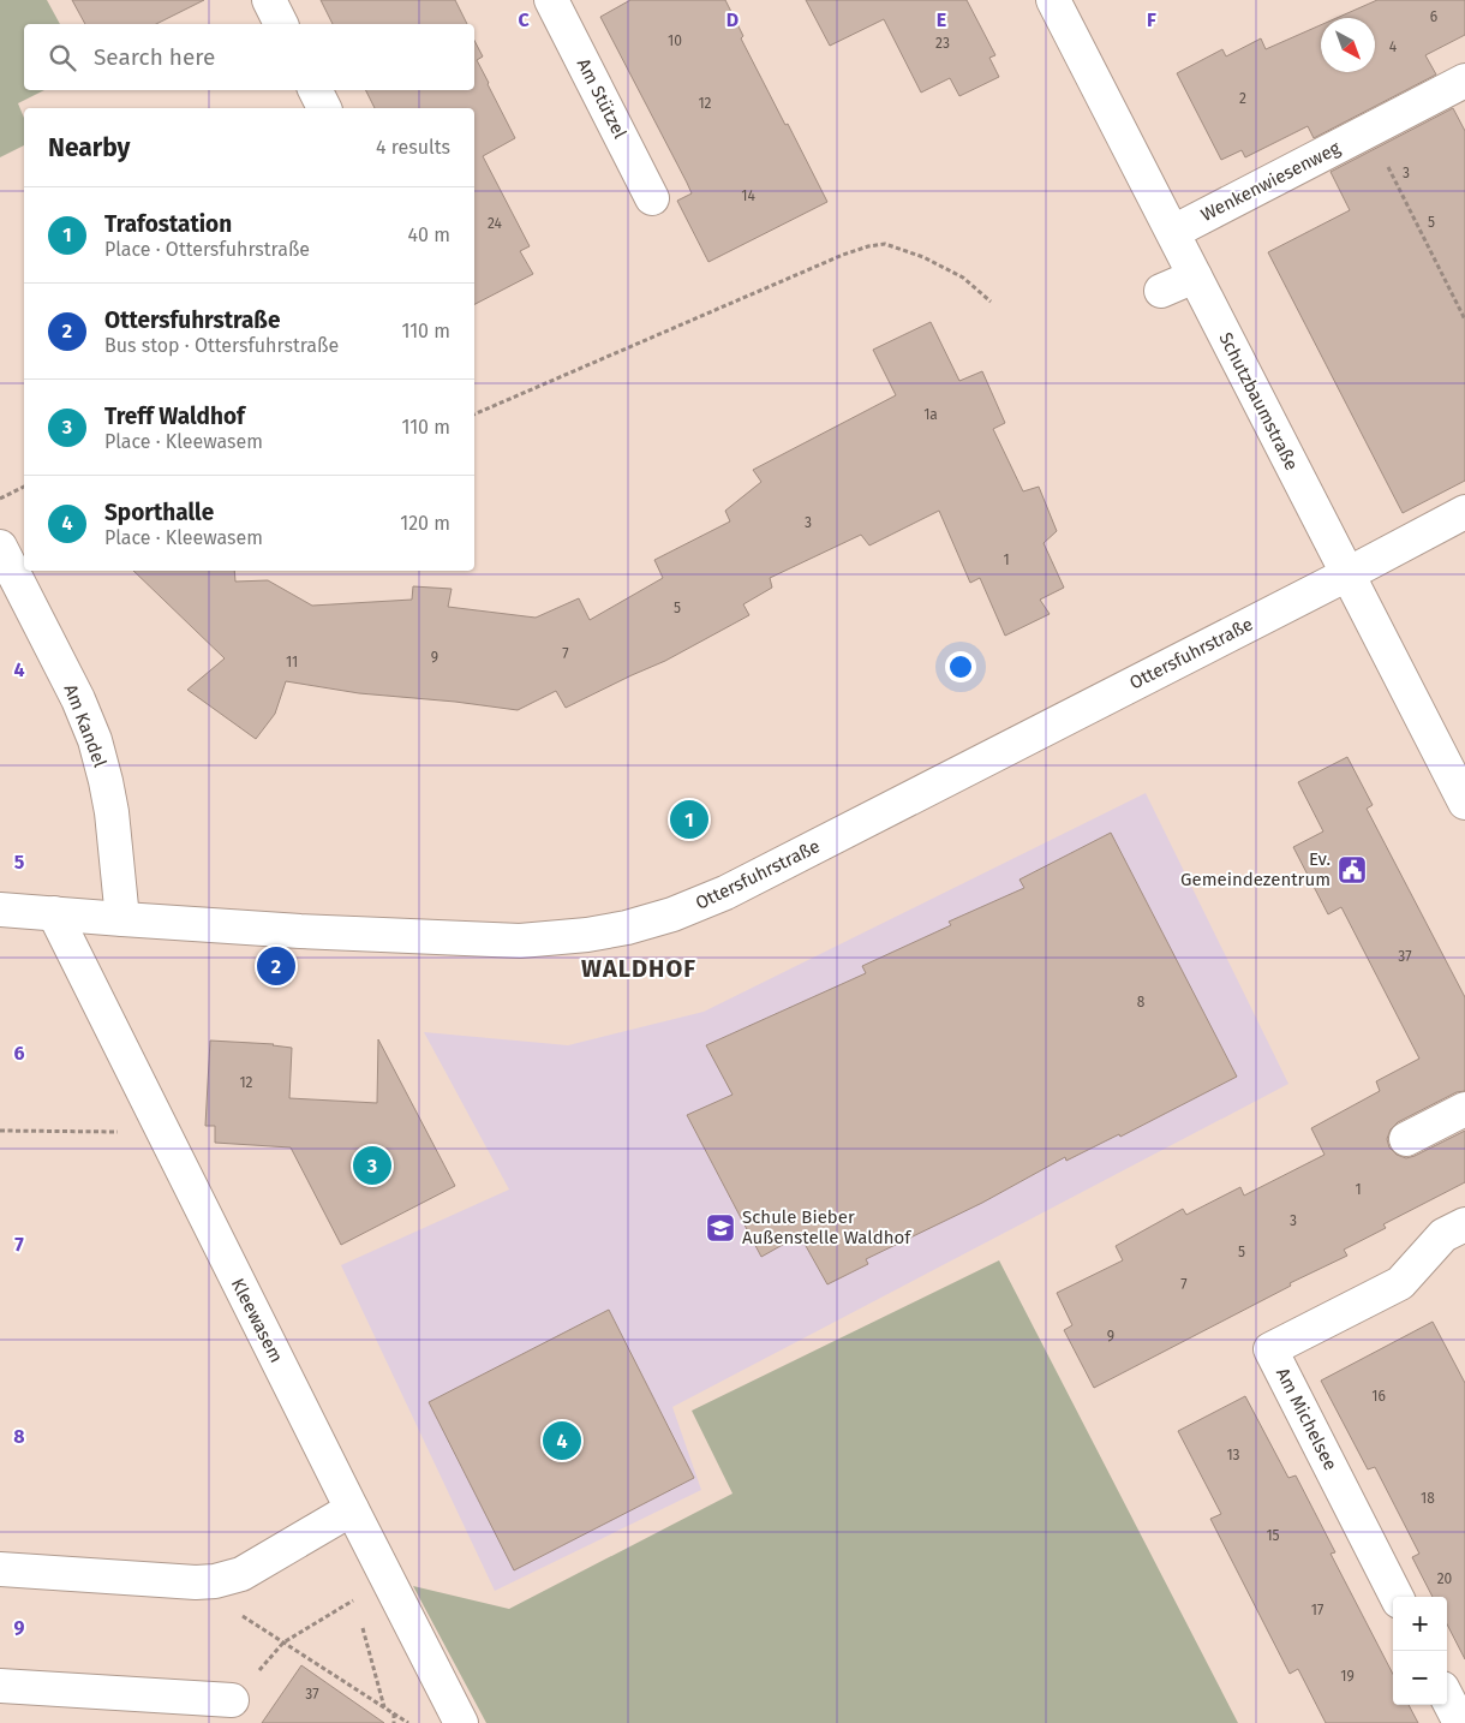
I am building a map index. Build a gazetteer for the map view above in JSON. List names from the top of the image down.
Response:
{
  "streets": {
    "street": [
      "Am Stützel",
      "Wenkenwiesenweg",
      "Schutzbaumstraße",
      "Ottersfuhrstraße",
      "Am Kandel",
      "Kleewasem",
      "Am Michelsee"
    ]
  },
  "crossings": [
    ["Wenkenwiesenweg", "Schutzbaumstraße"],
    ["Schutzbaumstraße", "Ottersfuhrstraße"],
    ["Ottersfuhrstraße", "Am Kandel"],
    ["Ottersfuhrstraße", "Kleewasem"]
  ],
  "districts": ["WALDHOF"],
  "places": {
    "public building": ["Ev. Gemeindezentrum"],
    "school or university": ["Schule Bieber Außenstelle Waldhof"]
  },
  "house_numbers": [
    "6",
    "10",
    "23",
    "4",
    "2",
    "12",
    "3",
    "14",
    "5",
    "24",
    "1a",
    "3",
    "1",
    "5",
    "7",
    "9",
    "11",
    "37",
    "8",
    "12",
    "1",
    "3",
    "5",
    "7",
    "9",
    "16",
    "13",
    "18",
    "15",
    "20",
    "17",
    "19",
    "37"
  ],
  "north": "bottom right",
  "page": {
    "search": "Search here",
    "heading": ["Nearby", "4 results"],
    "list": [
      {
        "mark": "1",
        "name": "Trafostation",
        "note": "Place · Ottersfuhrstraße",
        "value": "40 m"
      },
      {
        "mark": "2",
        "name": "Ottersfuhrstraße",
        "note": "Bus stop · Ottersfuhrstraße",
        "value": "110 m"
      },
      {
        "mark": "3",
        "name": "Treff Waldhof",
        "note": "Place · Kleewasem",
        "value": "110 m"
      },
      {
        "mark": "4",
        "name": "Sporthalle",
        "note": "Place · Kleewasem",
        "value": "120 m"
      }
    ],
    "pins": [
      "1",
      "2",
      "3",
      "4"
    ],
    "map_buttons": ["+", "−"]
  },
  "grid": {
    "columns": [
      "C",
      "D",
      "E",
      "F"
    ],
    "rows": [
      "4",
      "5",
      "6",
      "7",
      "8",
      "9"
    ]
  }
}
